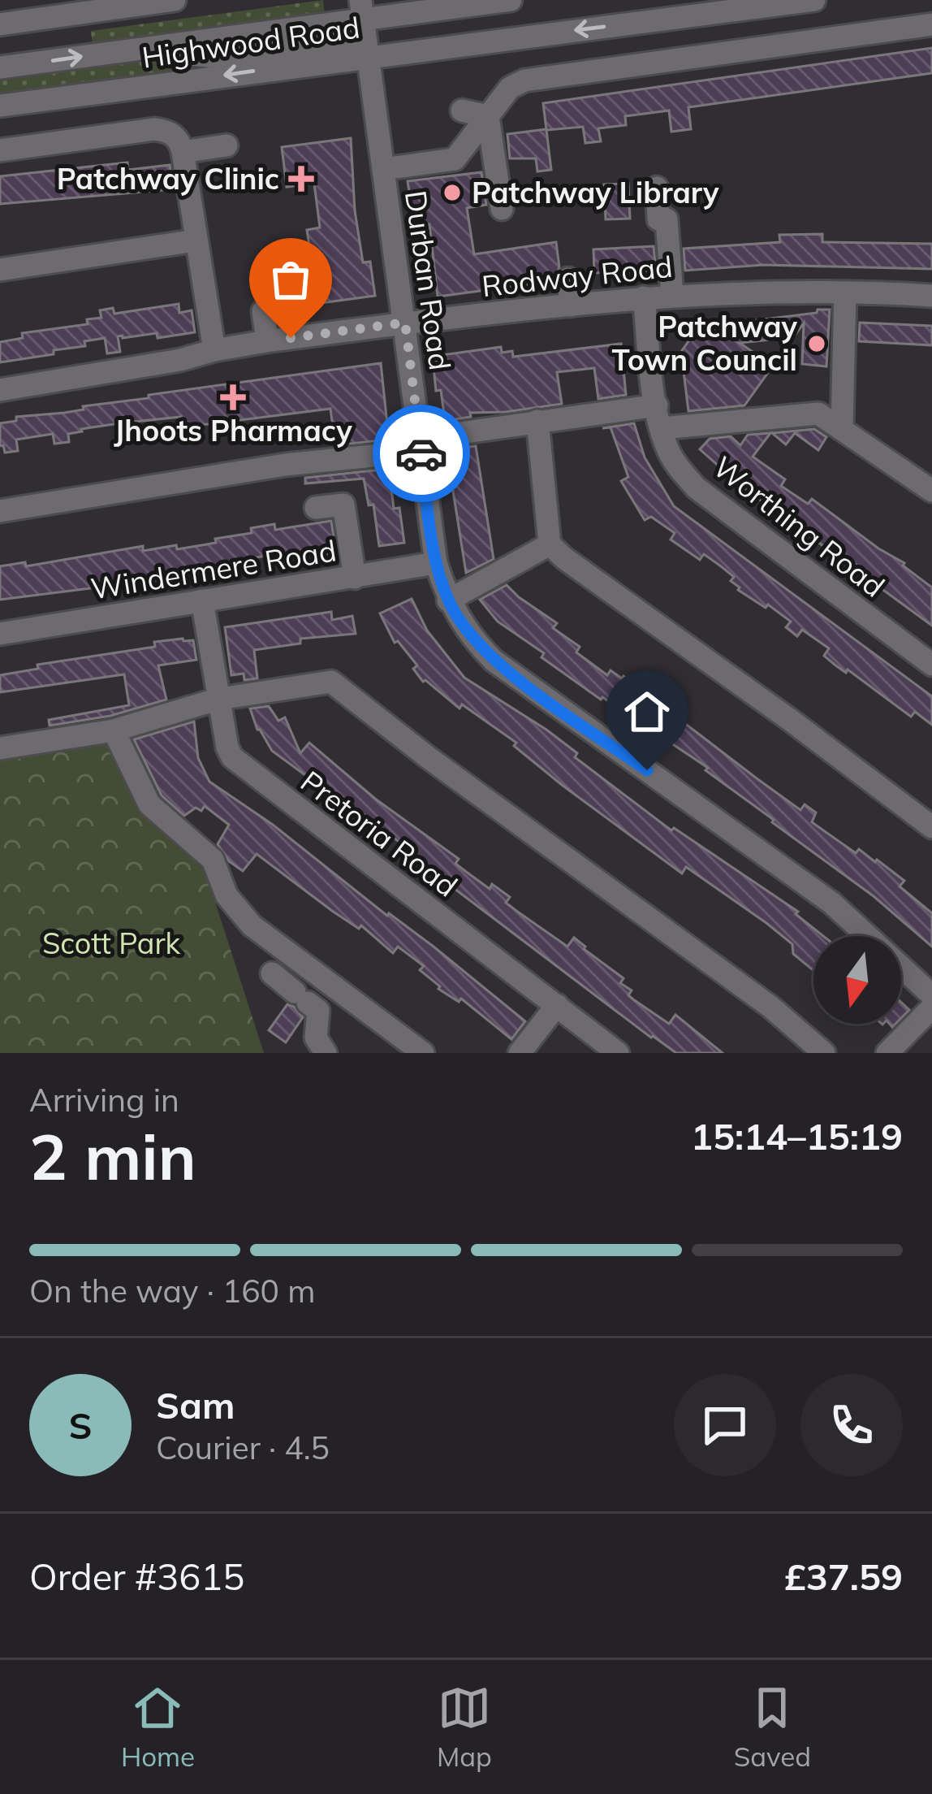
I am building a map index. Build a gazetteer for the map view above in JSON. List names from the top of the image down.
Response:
{
  "streets": {
    "street": [
      "Highwood Road",
      "Rodway Road",
      "Durban Road",
      "Worthing Road",
      "Windermere Road",
      "Pretoria Road"
    ]
  },
  "crossings": [
    ["Highwood Road", "Durban Road"],
    ["Rodway Road", "Durban Road"],
    ["Rodway Road", "Worthing Road"],
    ["Durban Road", "Windermere Road"],
    ["Windermere Road", "Pretoria Road"]
  ],
  "parks": ["Scott Park"],
  "places": {
    "health": ["Patchway Clinic", "Jhoots Pharmacy"],
    "other": ["Patchway Library", "Patchway Town Council"]
  },
  "north": "bottom",
  "page": {
    "heading": ["2 min", "Arriving in", "15:14–15:19"],
    "panel": [
      "Sam",
      "Courier · 4.5",
      "Order #3615",
      "£37.59"
    ],
    "bar": "On the way · 160 m",
    "round": "S",
    "tabs": ["Home", "Map", "Saved"]
  }
}
